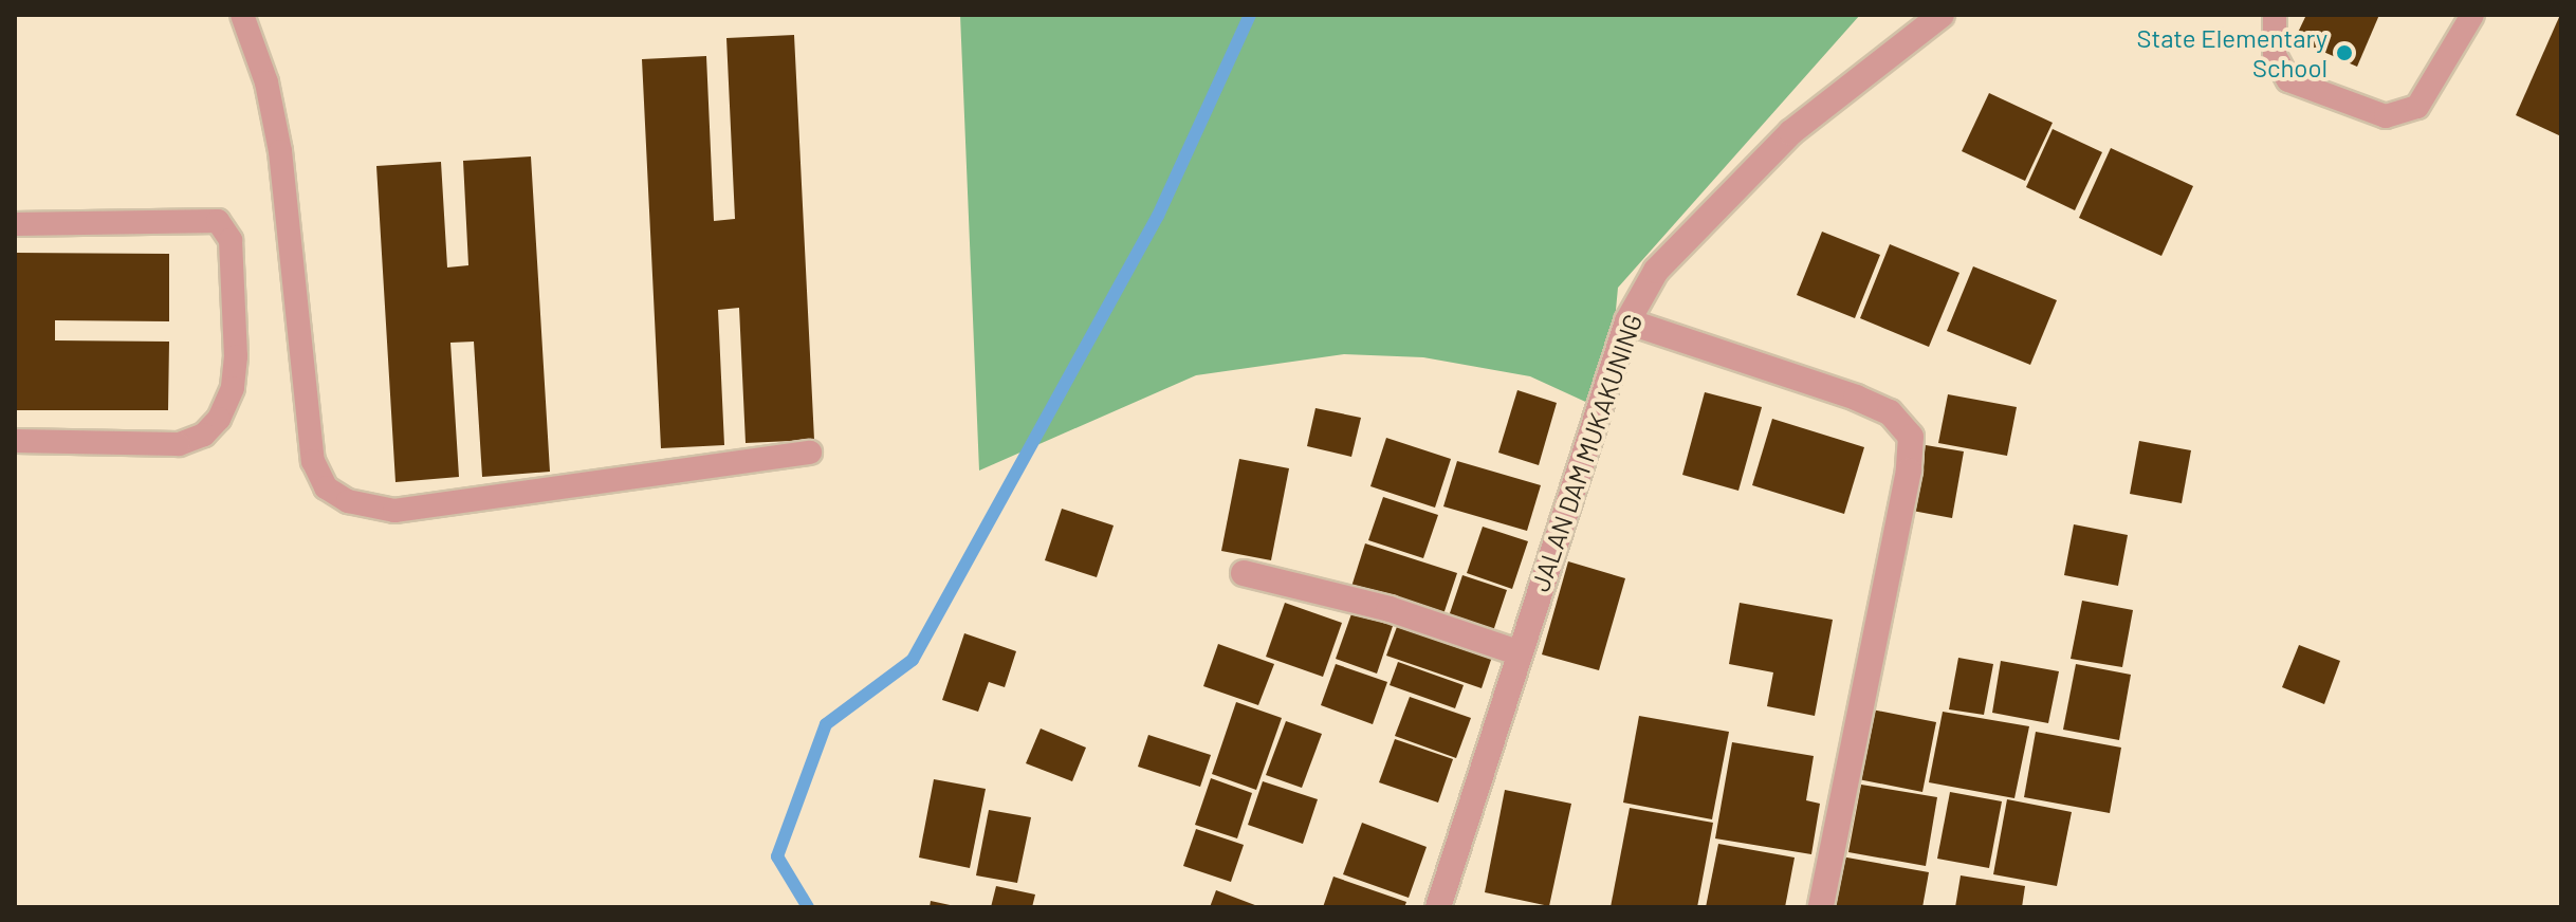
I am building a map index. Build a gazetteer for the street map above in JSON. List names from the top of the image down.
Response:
{
  "streets": {
    "street": ["JALAN DAM MUKAKUNING"]
  },
  "places": ["State Elementary School"]
}
